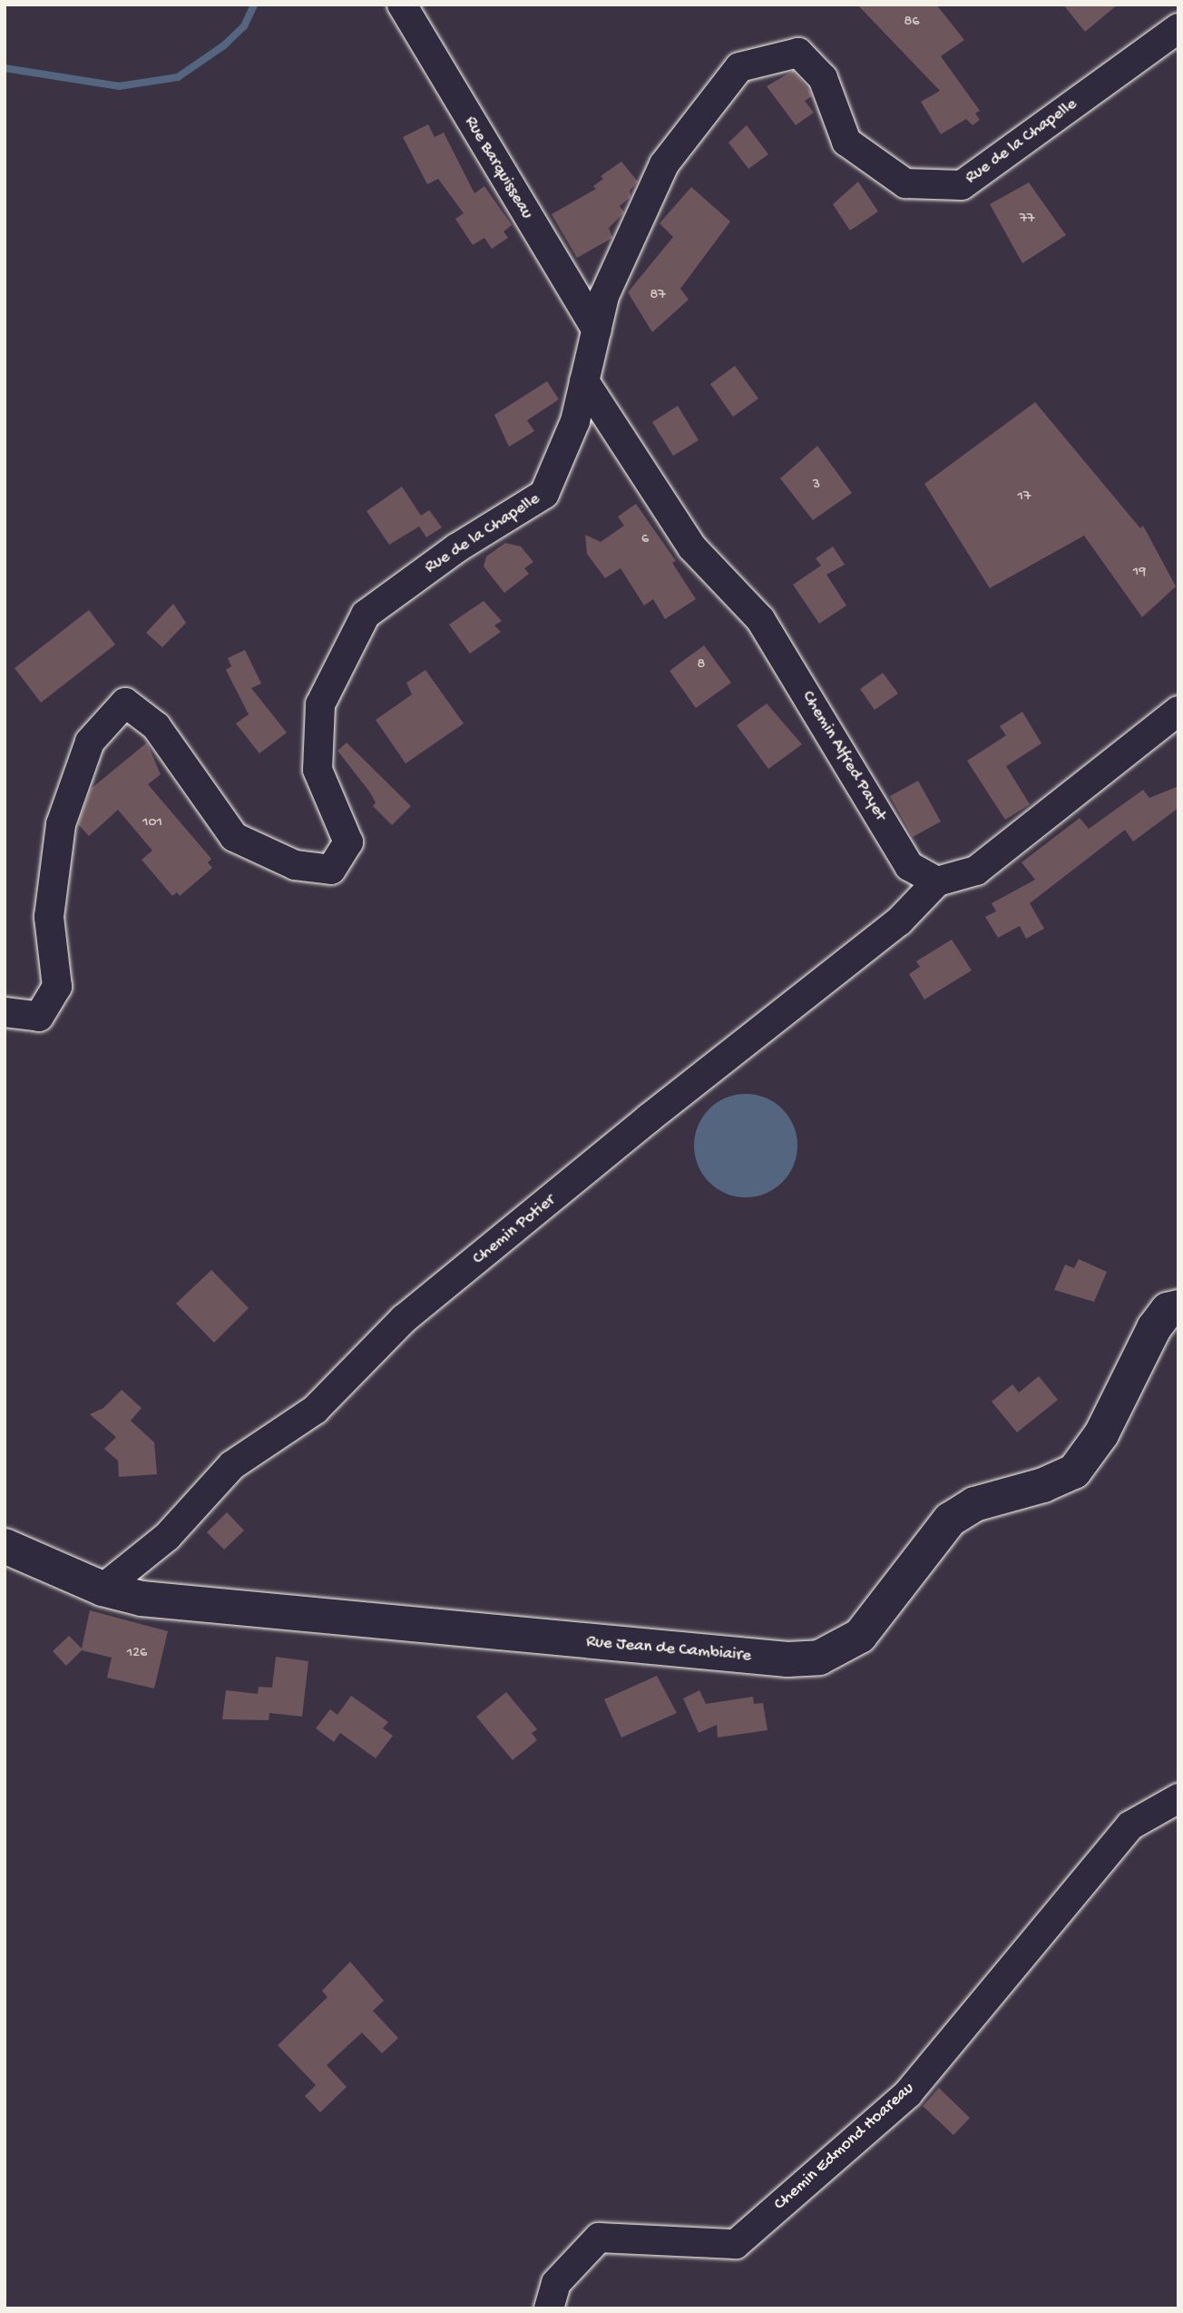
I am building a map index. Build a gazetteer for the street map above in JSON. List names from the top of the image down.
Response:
{
  "streets": {
    "main road": ["Rue Jean de Cambiaire"],
    "street": [
      "Rue de la Chapelle",
      "Rue Barquisseau",
      "Chemin Alfred Payet",
      "Chemin Potier",
      "Chemin Edmond Hoareau"
    ]
  },
  "crossings": [
    ["Rue de la Chapelle", "Rue Barquisseau"],
    ["Rue de la Chapelle", "Chemin Alfred Payet"],
    ["Chemin Alfred Payet", "Chemin Potier"],
    ["Chemin Potier", "Rue Jean de Cambiaire"]
  ],
  "house_numbers": [
    "86",
    "77",
    "87",
    "3",
    "17",
    "6",
    "19",
    "8",
    "101",
    "126"
  ]
}
